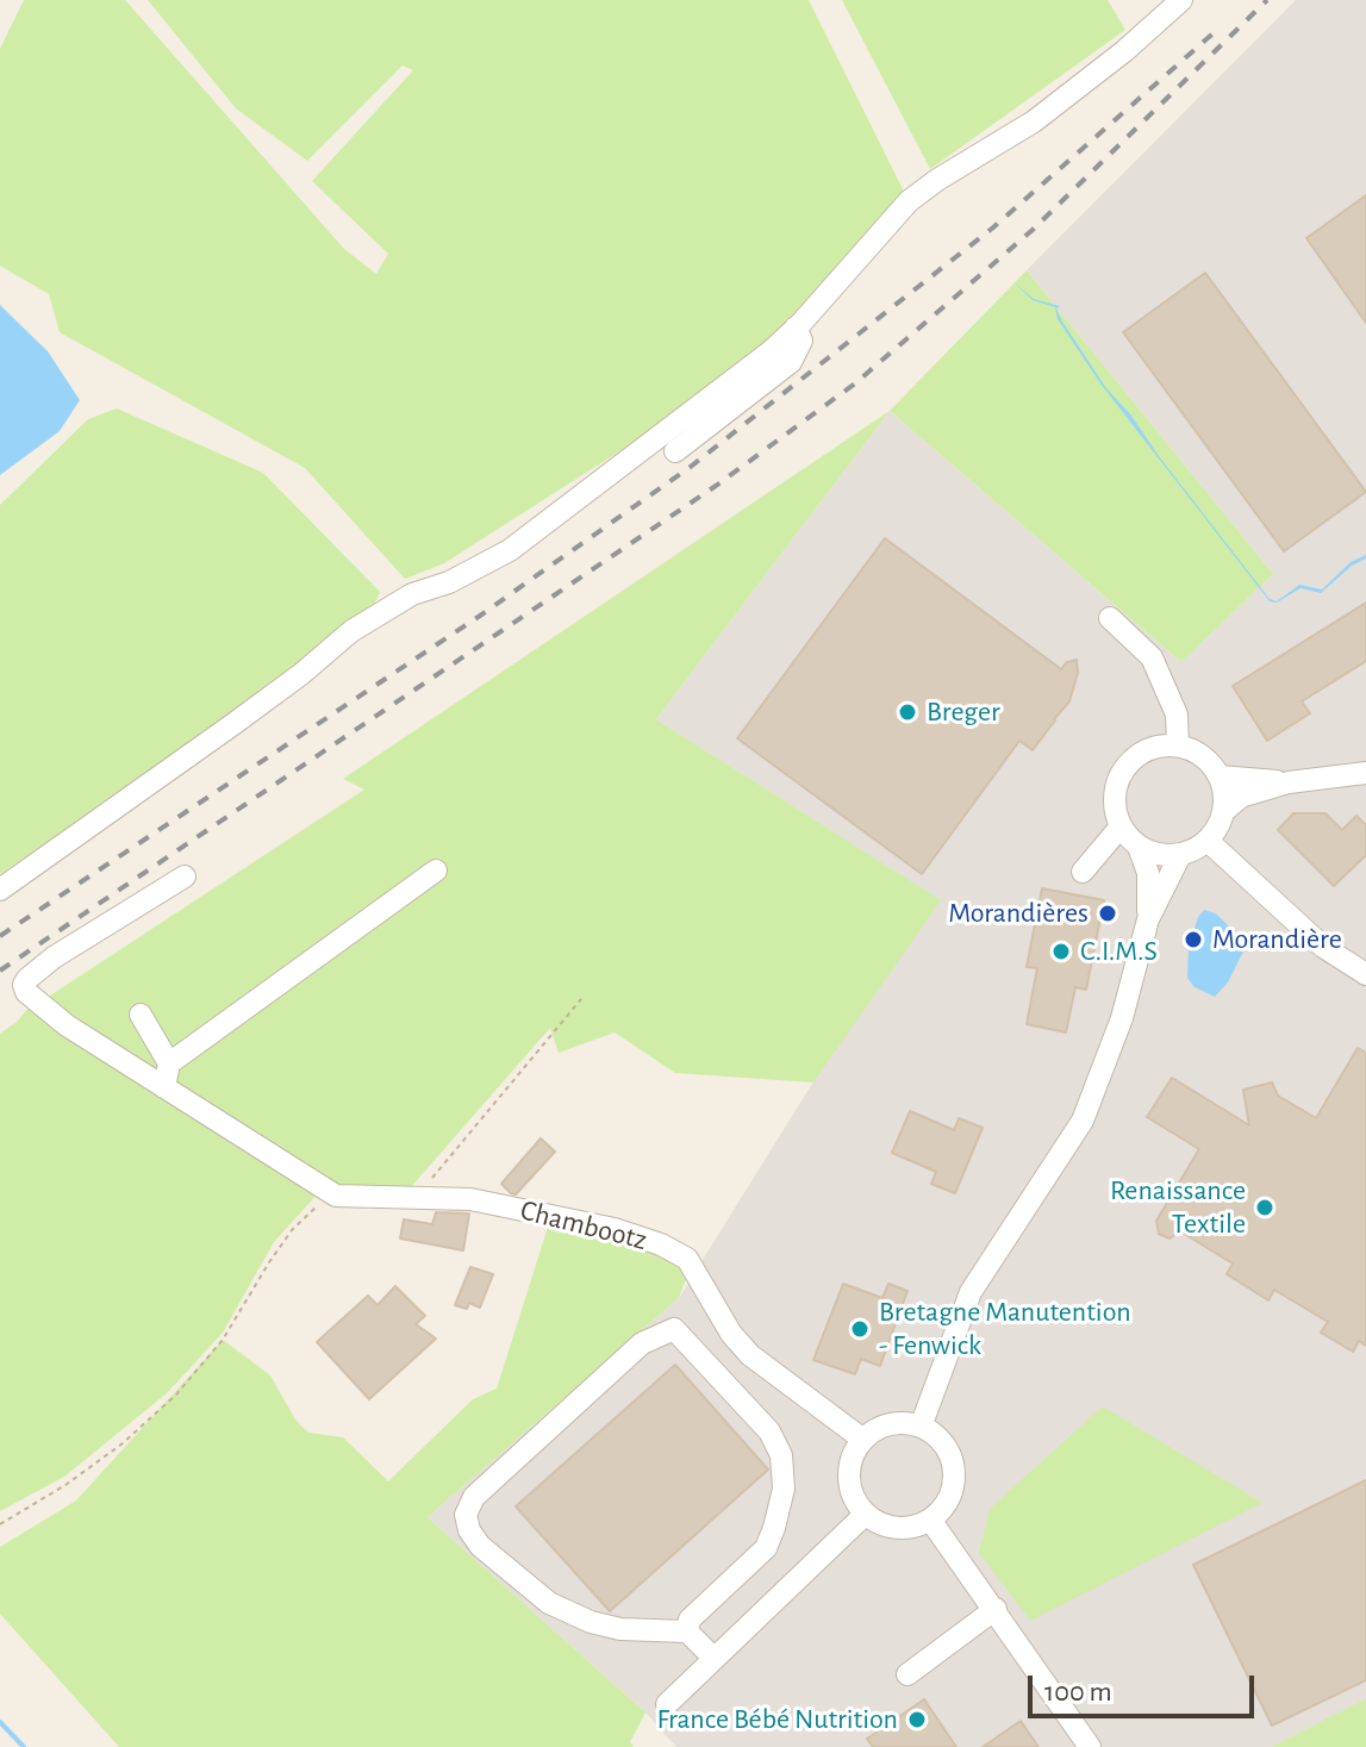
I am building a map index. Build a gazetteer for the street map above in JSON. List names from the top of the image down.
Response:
{
  "streets": {
    "street": ["Chambootz"]
  },
  "places": [
    "Breger",
    "Morandières",
    "Morandière",
    "C.I.M.S",
    "Renaissance Textile",
    "Bretagne Manutention - Fenwick",
    "France Bébé Nutrition"
  ],
  "scale_bar": "100 m"
}
